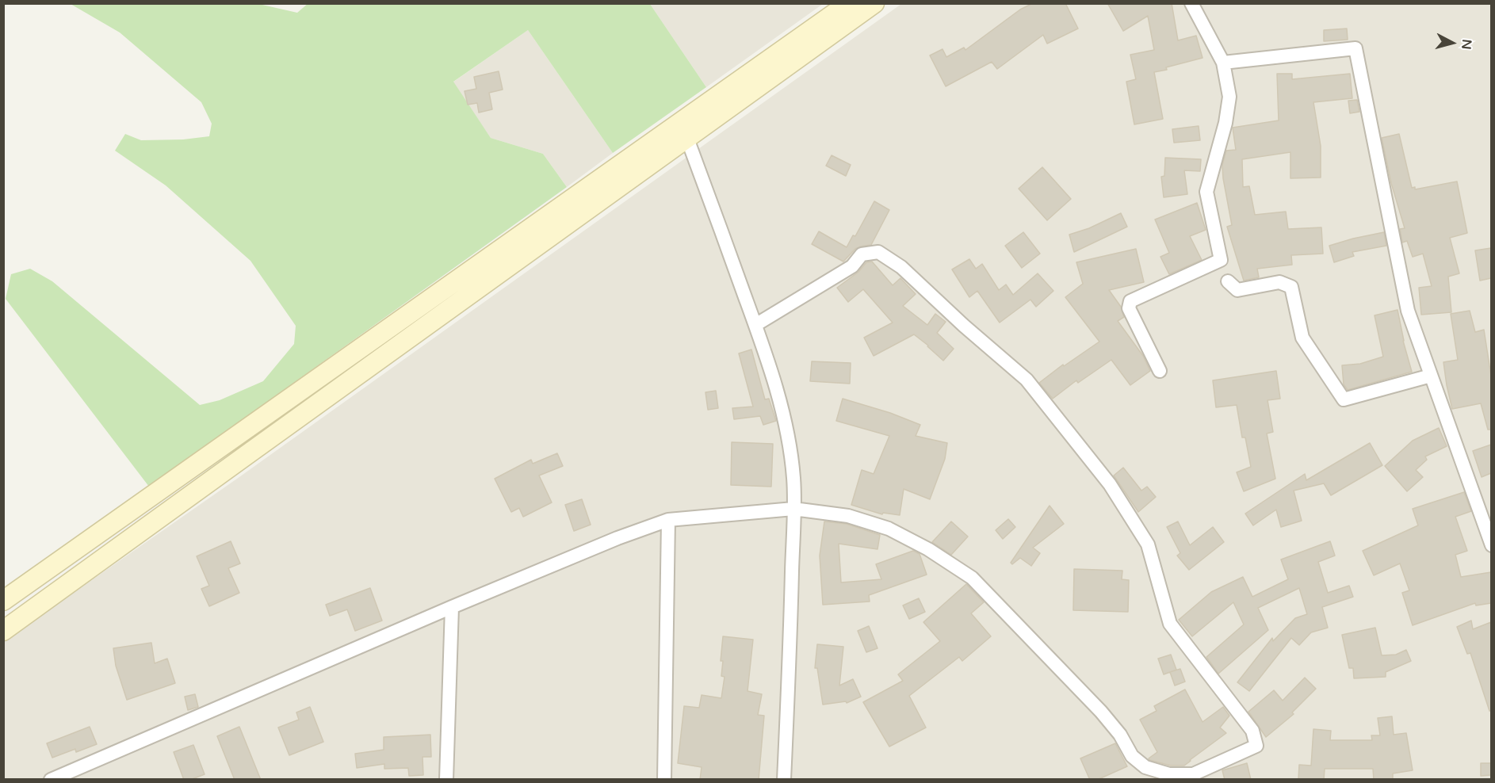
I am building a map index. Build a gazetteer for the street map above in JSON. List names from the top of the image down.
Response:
{
  "north": "right"
}
